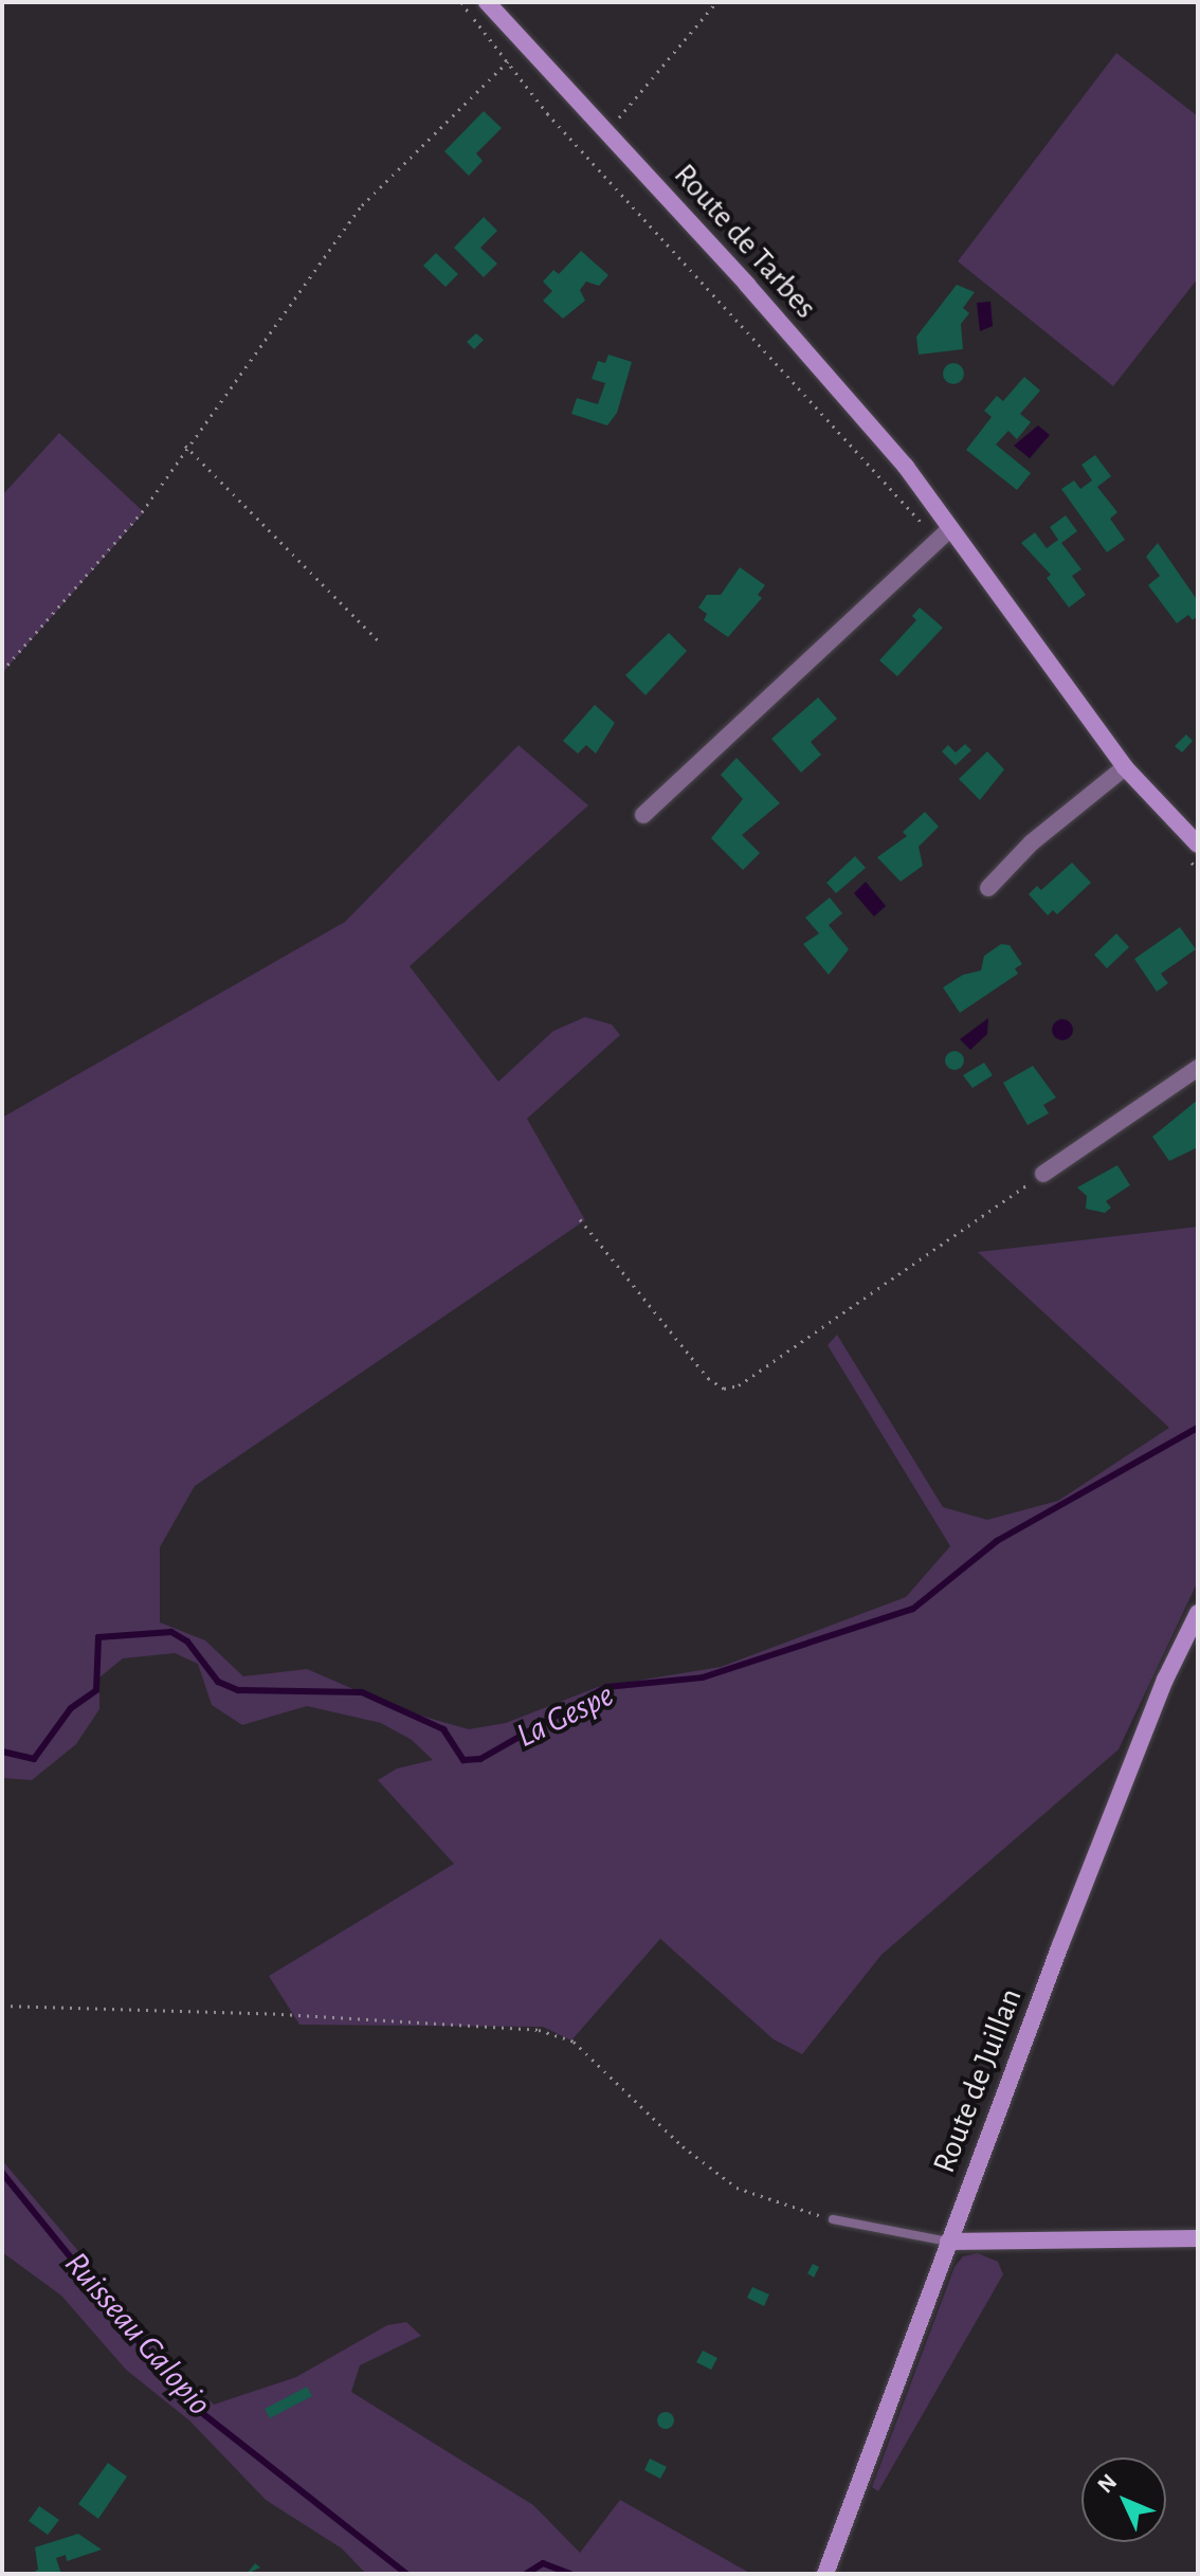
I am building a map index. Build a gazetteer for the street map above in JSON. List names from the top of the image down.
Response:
{
  "streets": {
    "street": ["Route de Tarbes", "Route de Juillan"]
  },
  "water": ["La Gespe", "Ruisseau Galopio"],
  "north": "top left"
}
